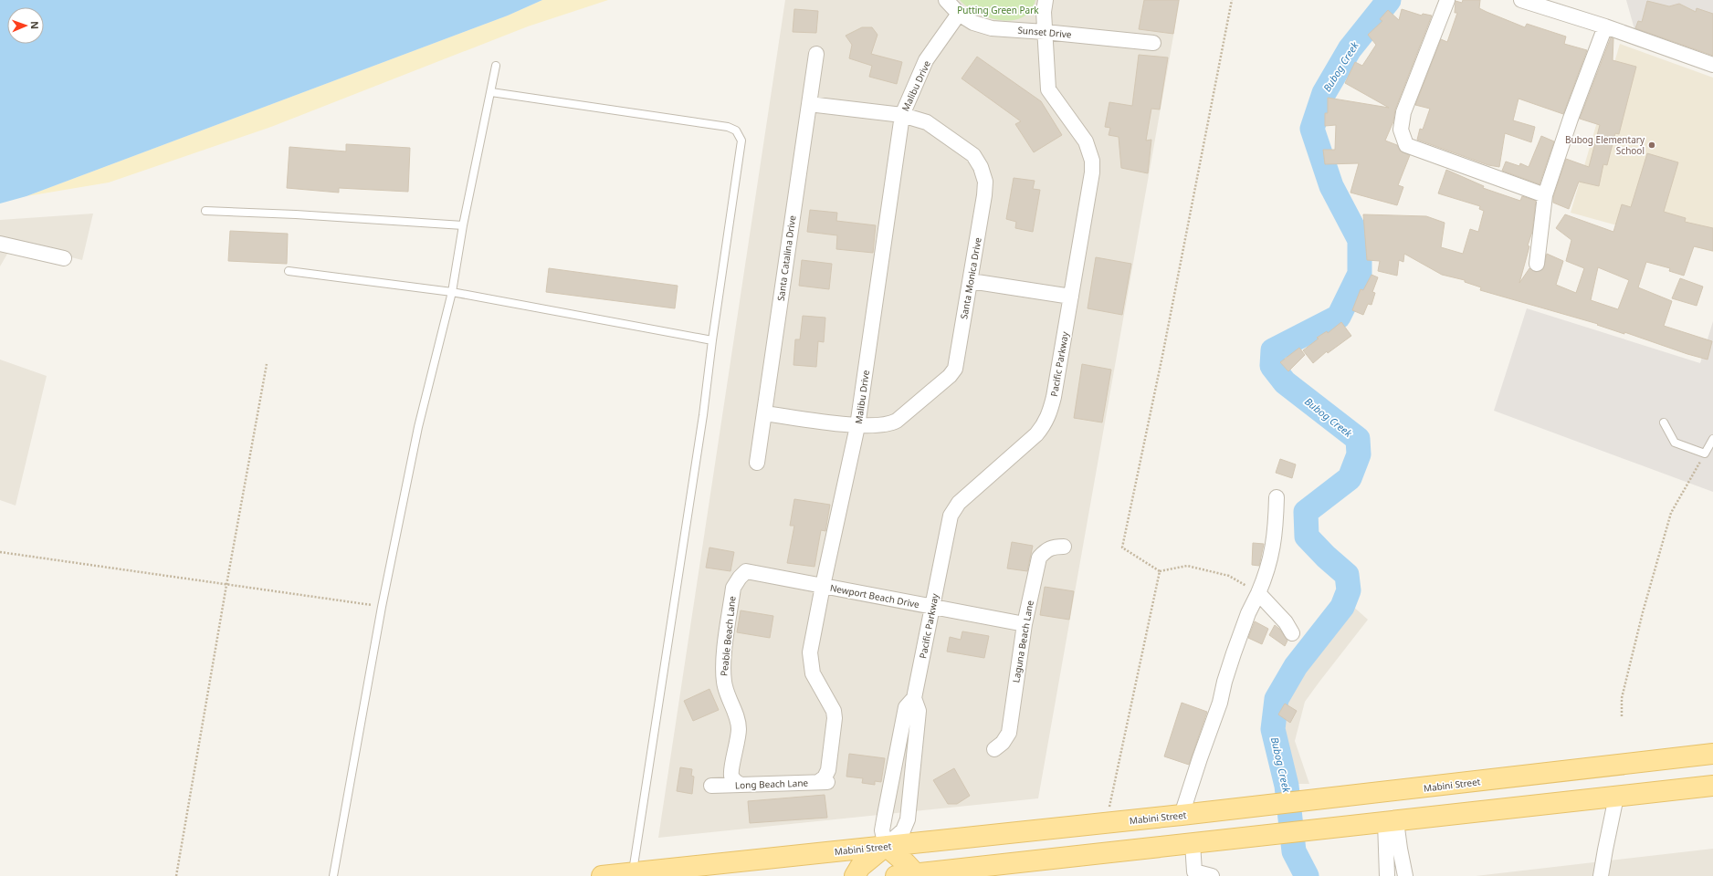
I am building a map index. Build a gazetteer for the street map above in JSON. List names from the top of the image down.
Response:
{
  "streets": {
    "main road": ["Mabini Street"],
    "street": [
      "Sunset Drive",
      "Malibu Drive",
      "Santa Catalina Drive",
      "Santa Monica Drive",
      "Pacific Parkway",
      "Newport Beach Drive",
      "Peable Beach Lane",
      "Laguna Beach Lane",
      "Long Beach Lane"
    ]
  },
  "crossings": [
    ["Sunset Drive", "Malibu Drive"],
    ["Sunset Drive", "Pacific Parkway"],
    ["Malibu Drive", "Santa Monica Drive"],
    ["Malibu Drive", "Newport Beach Drive"],
    ["Malibu Drive", "Long Beach Lane"],
    ["Santa Catalina Drive", "Santa Monica Drive"],
    ["Pacific Parkway", "Newport Beach Drive"],
    ["Pacific Parkway", "Mabini Street"],
    ["Newport Beach Drive", "Peable Beach Lane"],
    ["Newport Beach Drive", "Laguna Beach Lane"],
    ["Peable Beach Lane", "Long Beach Lane"]
  ],
  "water": ["Bubog Creek"],
  "parks": ["Putting Green Park"],
  "places": ["Bubog Elementary School"],
  "north": "right"
}
